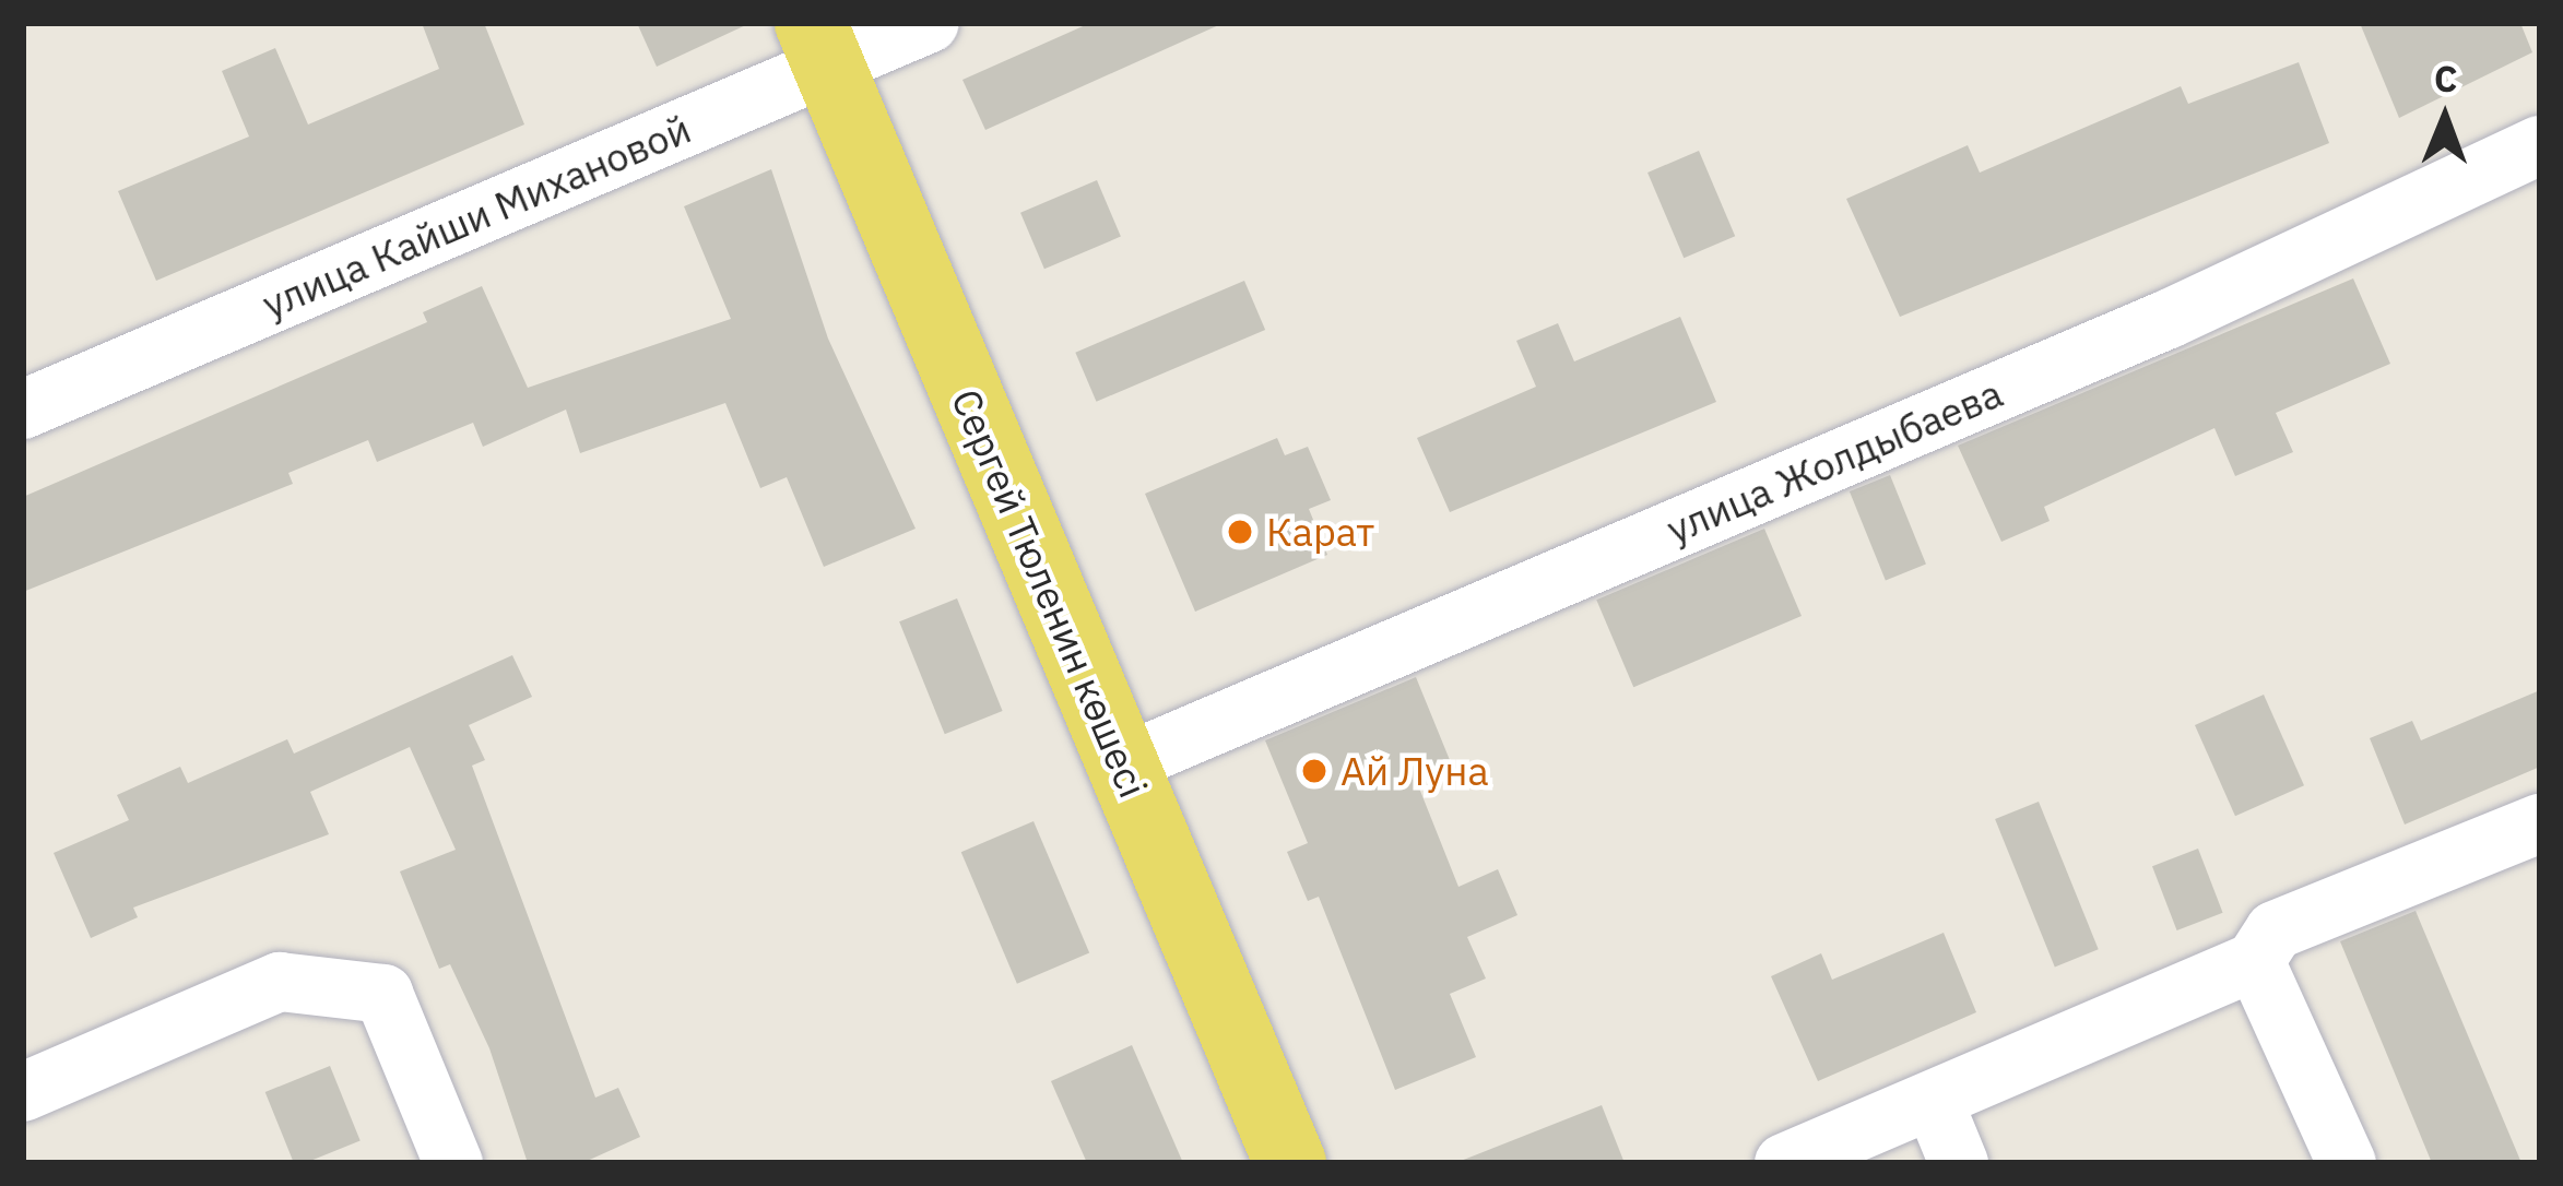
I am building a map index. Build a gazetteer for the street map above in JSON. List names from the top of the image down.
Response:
{
  "streets": {
    "main road": ["Сергей Тюленин көшесі"],
    "street": ["улица Кайши Михановой", "улица Жолдыбаева"]
  },
  "crossings": [
    ["улица Кайши Михановой", "Сергей Тюленин көшесі"],
    ["улица Жолдыбаева", "Сергей Тюленин көшесі"]
  ],
  "places": ["Карат", "Ай Луна"],
  "north": "top"
}
